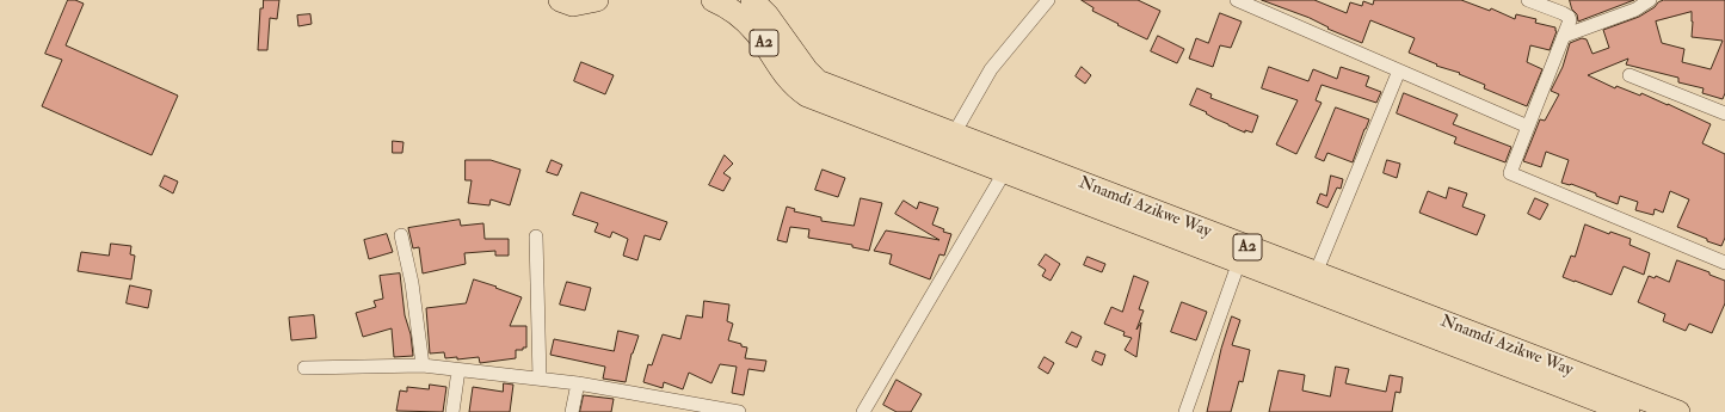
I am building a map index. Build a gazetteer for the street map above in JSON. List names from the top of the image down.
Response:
{
  "streets": {
    "highway": ["A2", "Nnamdi Azikwe Way"]
  }
}
